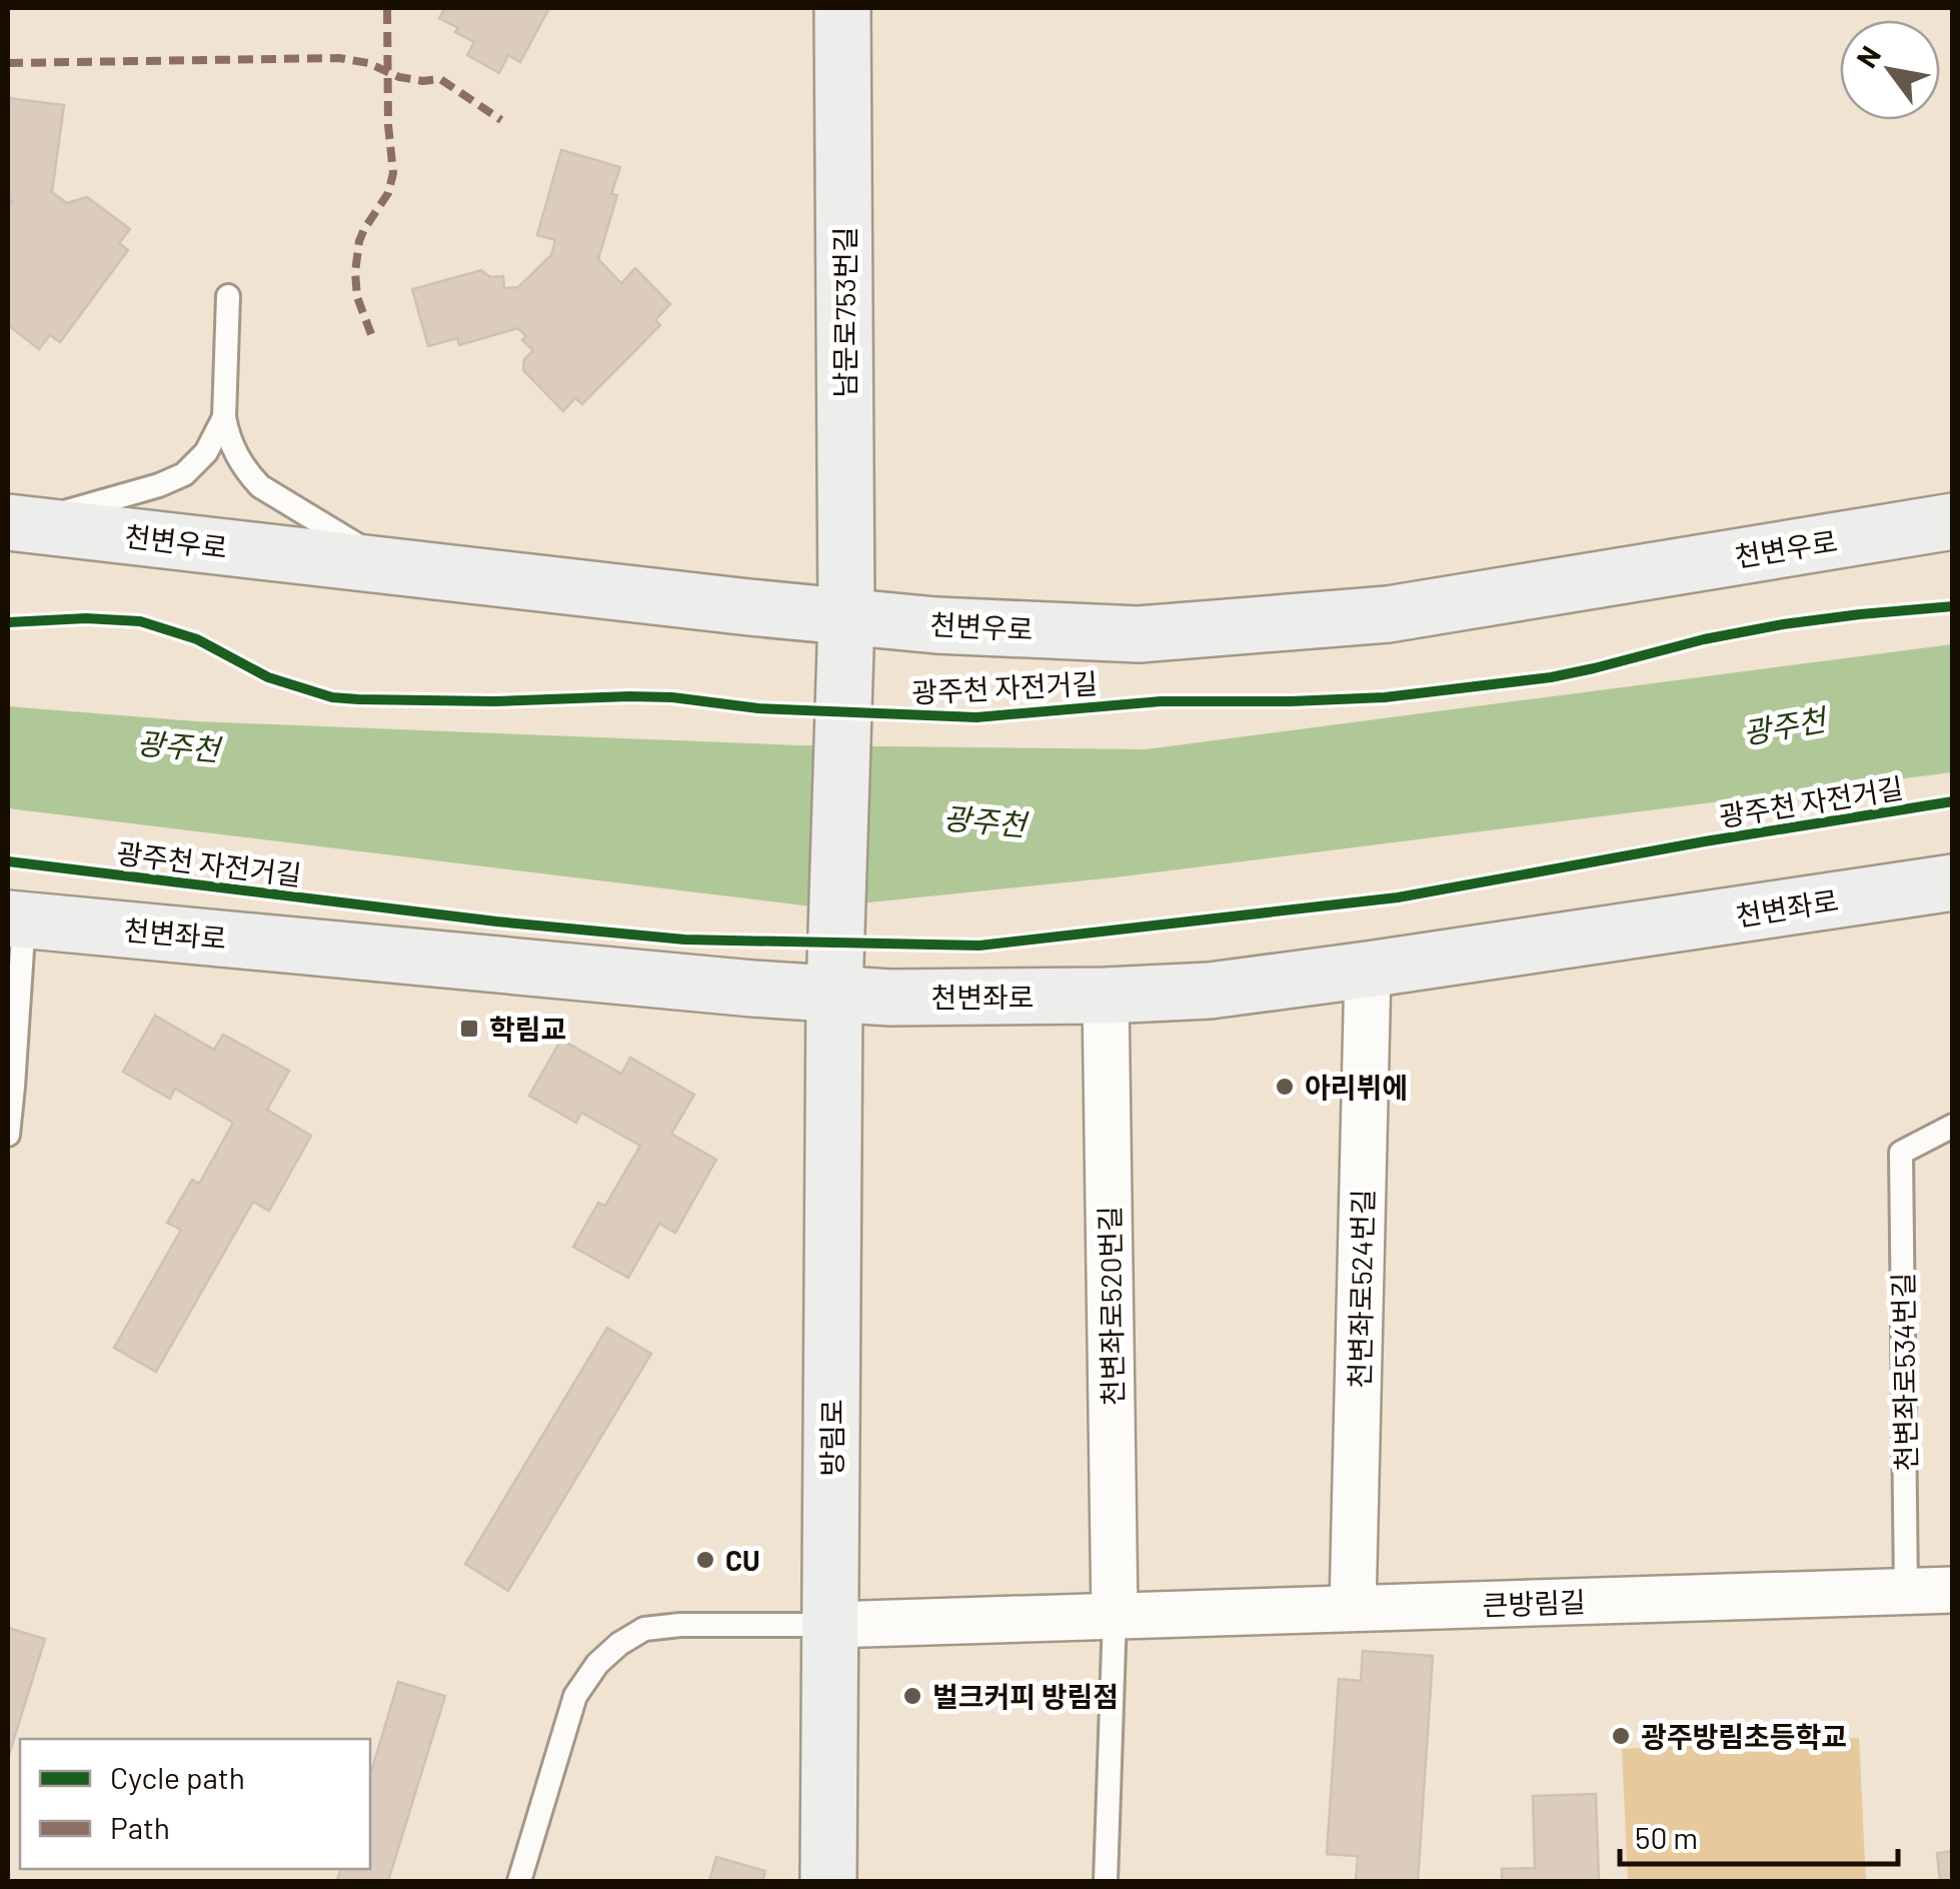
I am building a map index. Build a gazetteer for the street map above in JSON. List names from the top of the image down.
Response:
{
  "streets": {
    "street": [
      "남문로753번길",
      "천변우로",
      "천변좌로",
      "천변좌로524번길",
      "천변좌로520번길",
      "방림로",
      "큰방림길"
    ],
    "lane": ["천변좌로534번길"],
    "cycle path": ["광주천 자전거길"]
  },
  "crossings": [
    ["남문로753번길", "천변우로"],
    ["남문로753번길", "천변좌로"],
    ["남문로753번길", "방림로"],
    ["천변좌로", "천변좌로524번길"],
    ["천변좌로", "천변좌로520번길"],
    ["천변좌로", "방림로"],
    ["천변좌로524번길", "큰방림길"],
    ["천변좌로520번길", "큰방림길"],
    ["천변좌로534번길", "큰방림길"],
    ["방림로", "큰방림길"]
  ],
  "water": ["광주천"],
  "places": {
    "transit": ["학림교"],
    "other": [
      "아리뷔에",
      "CU",
      "벌크커피 방림점",
      "광주방림초등학교"
    ]
  },
  "legend": ["Cycle path", "Path"],
  "scale_bar": "50 m",
  "north": "top left"
}
